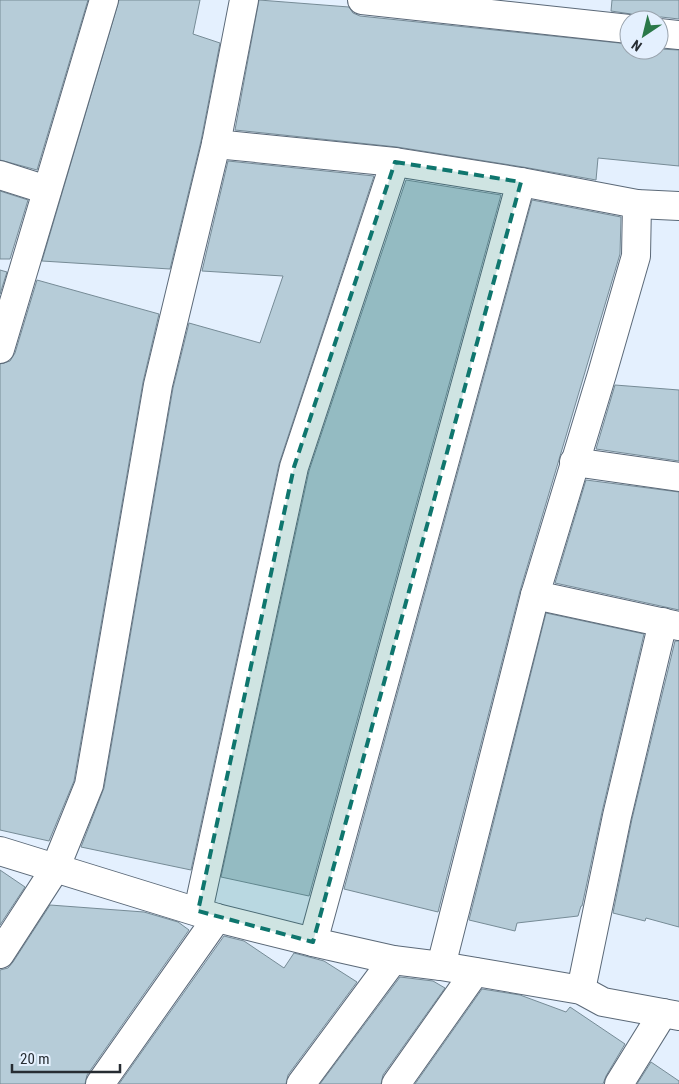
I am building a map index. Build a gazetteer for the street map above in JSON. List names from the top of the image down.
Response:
{
  "scale_bar": "20 m",
  "north": "bottom left"
}
